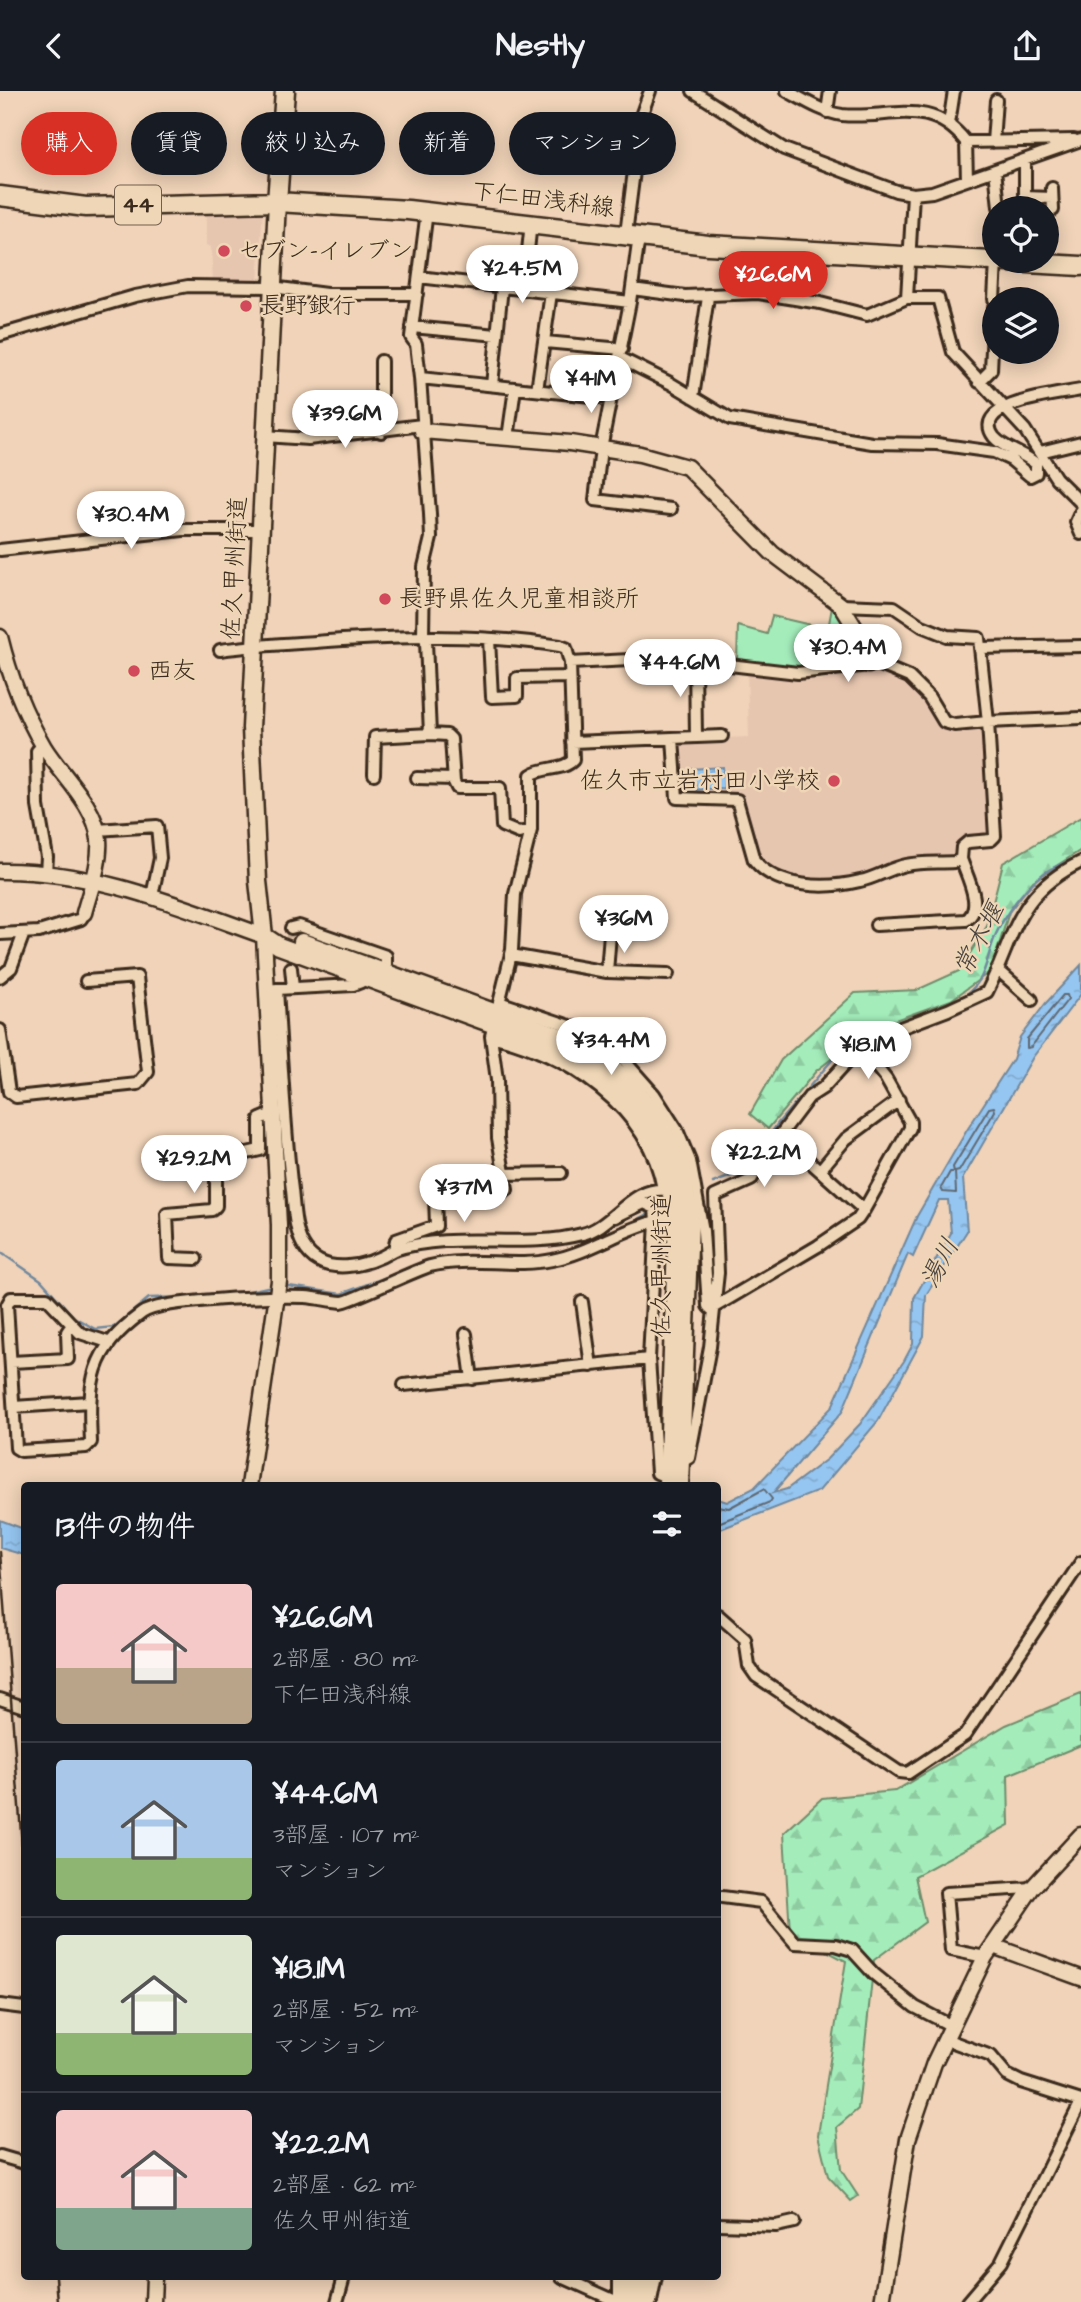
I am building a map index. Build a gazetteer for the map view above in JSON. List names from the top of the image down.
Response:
{
  "streets": {
    "main road": ["下仁田浅科線", "44", "佐久甲州街道"]
  },
  "crossings": [
    ["下仁田浅科線", "佐久甲州街道"]
  ],
  "water": ["常木堰", "湯川"],
  "places": [
    "セブン-イレブン",
    "長野銀行",
    "長野県佐久児童相談所",
    "西友",
    "佐久市立岩村田小学校"
  ],
  "page": {
    "header": "Nestly",
    "chip": [
      "購入",
      "賃貸",
      "絞り込み",
      "新着",
      "マンション"
    ],
    "price": [
      "¥24.5M",
      "¥26.6M",
      "¥41M",
      "¥39.6M",
      "¥30.4M",
      "¥30.4M",
      "¥44.6M",
      "¥36M",
      "¥34.4M",
      "¥18.1M",
      "¥22.2M",
      "¥29.2M",
      "¥37M"
    ],
    "heading": "13件の物件",
    "list": [
      {
        "name": "¥26.6M",
        "note": "2部屋 · 80 m² · 下仁田浅科線"
      },
      {
        "name": "¥44.6M",
        "note": "3部屋 · 107 m² · マンション"
      },
      {
        "name": "¥18.1M",
        "note": "2部屋 · 52 m² · マンション"
      },
      {
        "name": "¥22.2M",
        "note": "2部屋 · 62 m² · 佐久甲州街道"
      }
    ]
  }
}
